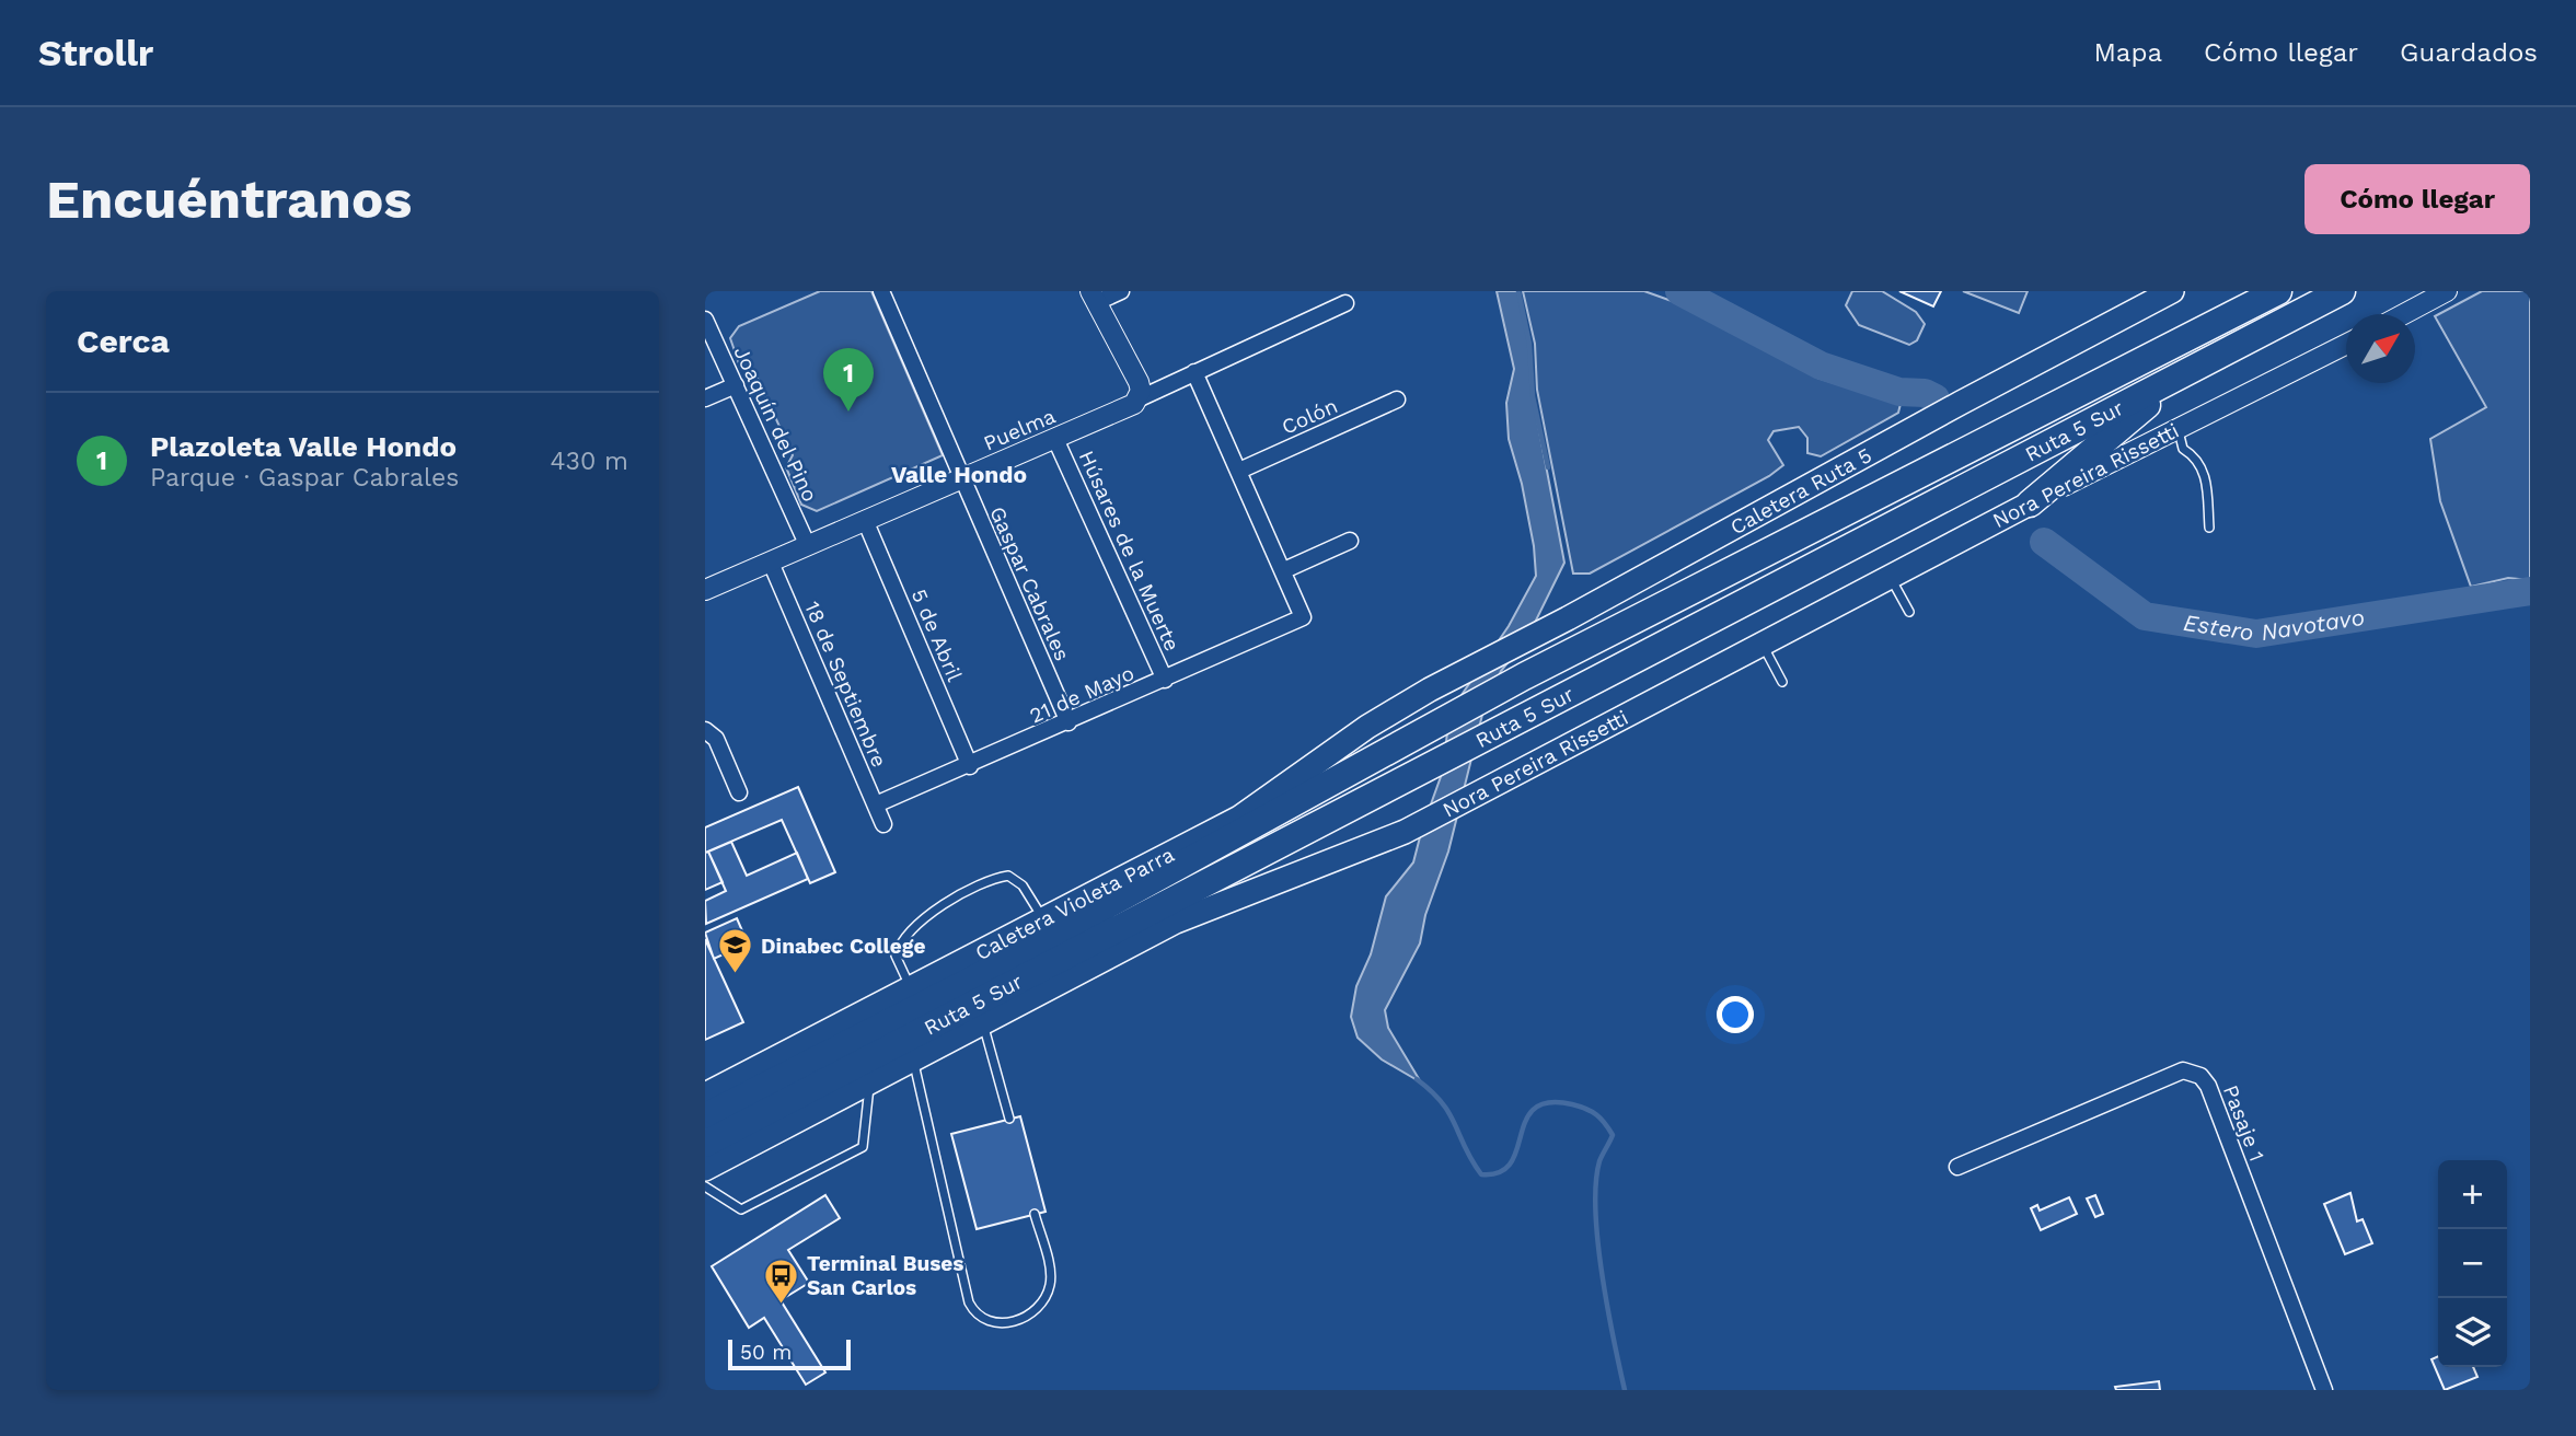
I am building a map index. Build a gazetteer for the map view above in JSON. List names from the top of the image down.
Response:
{
  "streets": {
    "highway": ["Ruta 5 Sur"],
    "main road": ["Nora Pereira Rissetti", "Caletera Ruta 5", "Caletera Violeta Parra"],
    "street": [
      "Colón",
      "Joaquín del Pino",
      "Puelma",
      "Húsares de la Muerte",
      "Gaspar Cabrales",
      "5 de Abril",
      "18 de Septiembre",
      "21 de Mayo",
      "Pasaje 1"
    ]
  },
  "crossings": [
    ["Joaquín del Pino", "Puelma"],
    ["Puelma", "Húsares de la Muerte"],
    ["Puelma", "Gaspar Cabrales"],
    ["Puelma", "5 de Abril"],
    ["Puelma", "18 de Septiembre"],
    ["Caletera Ruta 5", "Caletera Violeta Parra"],
    ["Húsares de la Muerte", "21 de Mayo"],
    ["Gaspar Cabrales", "21 de Mayo"],
    ["5 de Abril", "21 de Mayo"],
    ["18 de Septiembre", "21 de Mayo"]
  ],
  "districts": ["Valle Hondo"],
  "water": ["Estero Navotavo"],
  "places": {
    "school or university": ["Dinabec College"],
    "bus stop": ["Terminal Buses San Carlos"]
  },
  "scale_bar": "50 m",
  "north": "top right",
  "page": {
    "header": "Strollr",
    "nav": ["Mapa", "Cómo llegar", "Guardados"],
    "buttons": "Cómo llegar",
    "title": "Encuéntranos",
    "heading": "Cerca",
    "pins": "1",
    "list": [
      {
        "mark": "1",
        "name": "Plazoleta Valle Hondo",
        "note": "Parque · Gaspar Cabrales",
        "value": "430 m"
      }
    ],
    "map_buttons": ["+", "−"],
    "scale": "50 m"
  }
}
